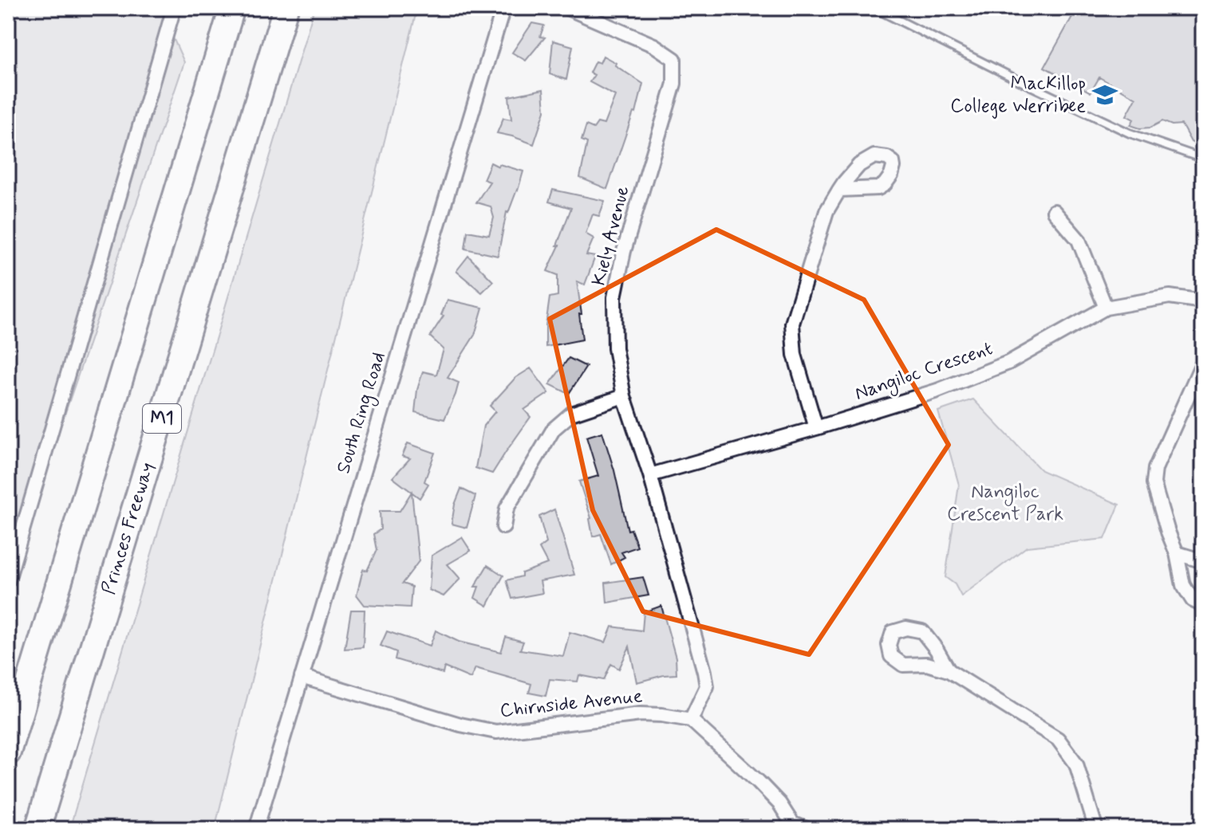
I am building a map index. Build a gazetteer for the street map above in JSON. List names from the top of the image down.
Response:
{
  "streets": {
    "highway": ["M1", "Princes Freeway"],
    "street": [
      "Kiely Avenue",
      "Nangiloc Crescent",
      "South Ring Road",
      "Chirnside Avenue"
    ]
  },
  "crossings": [
    ["Kiely Avenue", "Nangiloc Crescent"],
    ["Kiely Avenue", "Chirnside Avenue"],
    ["South Ring Road", "Chirnside Avenue"]
  ],
  "parks": ["Nangiloc Crescent Park"],
  "places": {
    "school or university": ["MacKillop College Werribee"]
  }
}
